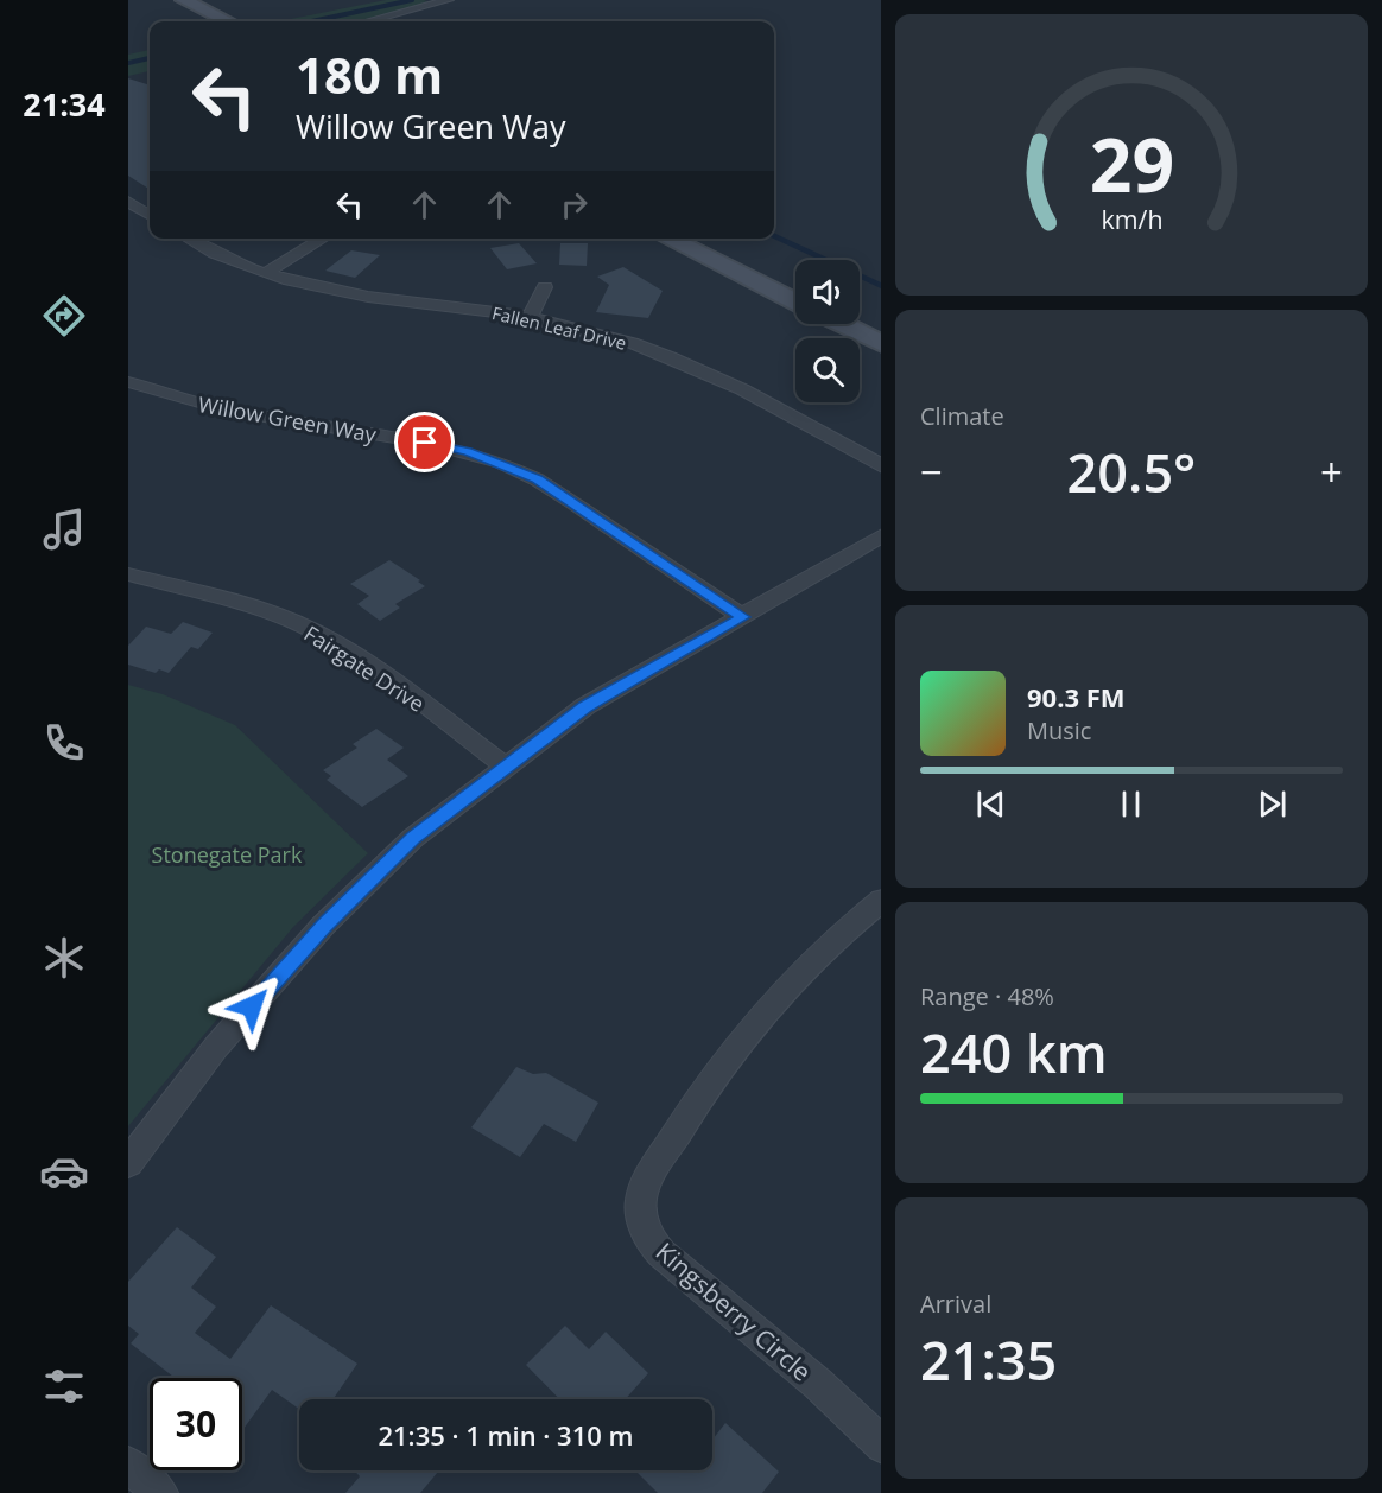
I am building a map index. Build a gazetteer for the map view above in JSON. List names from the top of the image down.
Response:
{
  "streets": {
    "street": [
      "Fallen Leaf Drive",
      "Willow Green Way",
      "Fairgate Drive",
      "Kingsberry Circle"
    ]
  },
  "parks": ["Stonegate Park"],
  "page": {
    "tabs": "21:34",
    "turn": ["180 m", "Willow Green Way"],
    "tile": [
      "Climate",
      ["Range · 48%", "240 km"],
      ["Arrival", "21:35"]
    ],
    "heat": ["−", "20.5°", "+"],
    "song": ["90.3 FM", "Music"],
    "limit": "30",
    "trip": "21:35 · 1 min · 310 m",
    "gauge": ["29", "km/h"]
  }
}
